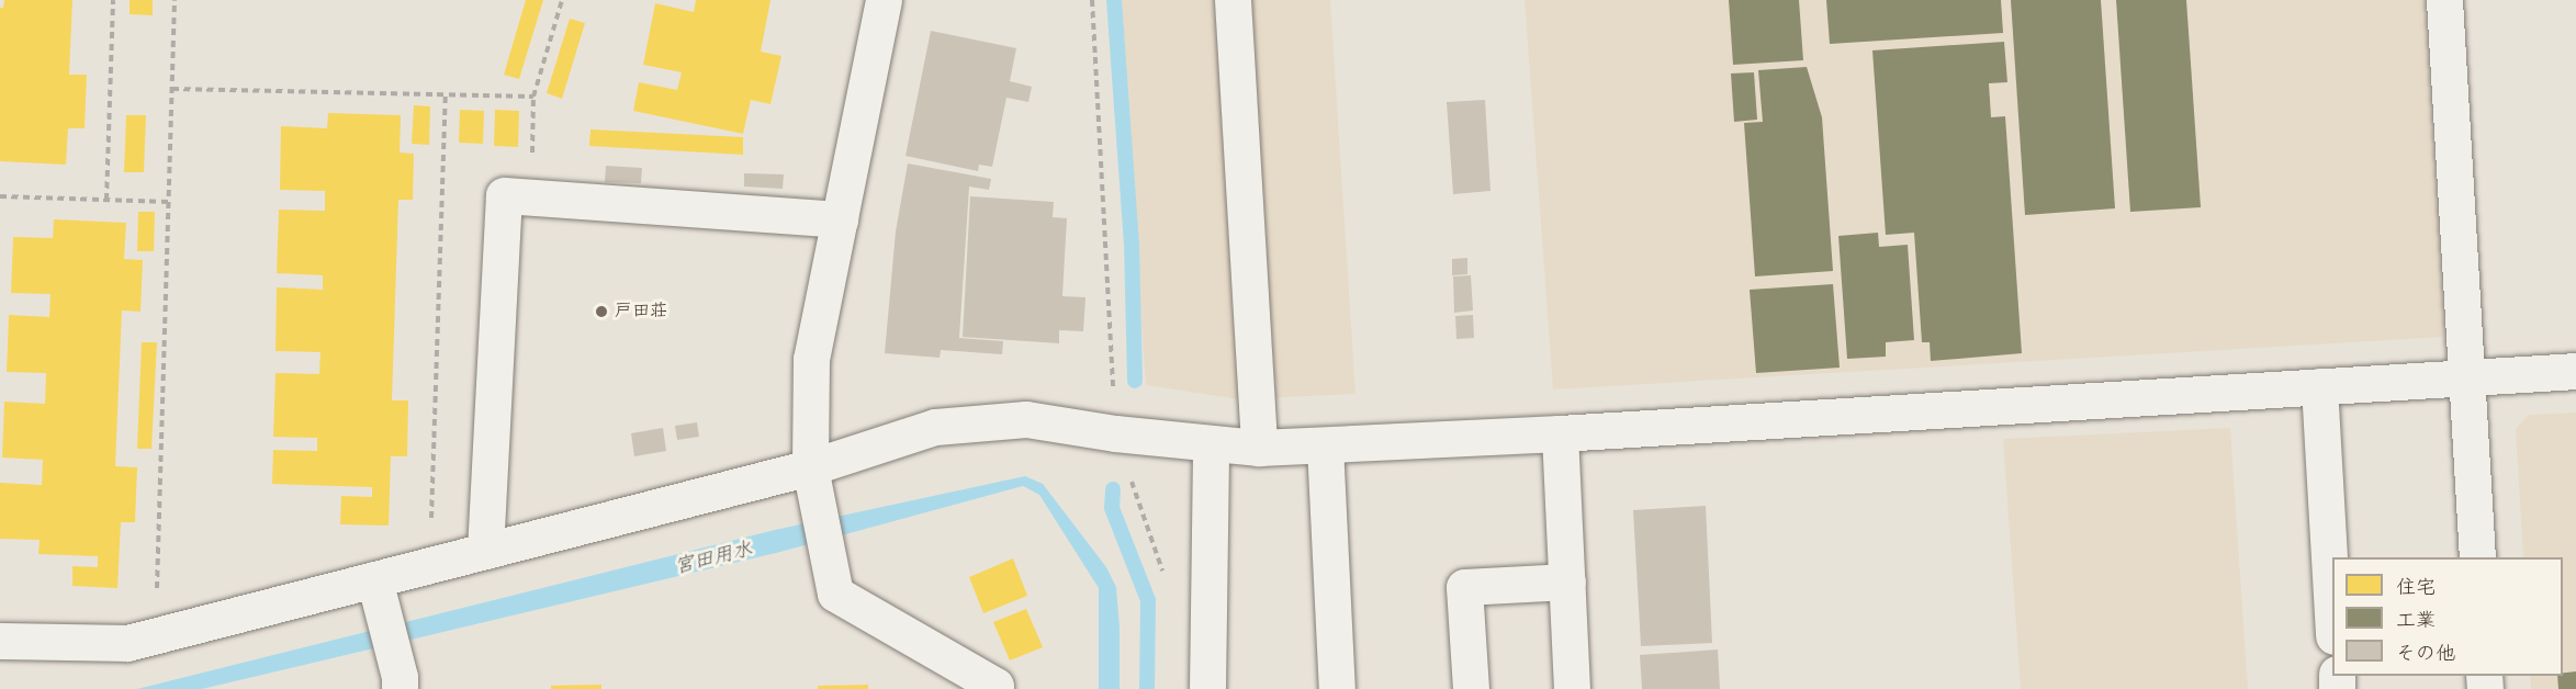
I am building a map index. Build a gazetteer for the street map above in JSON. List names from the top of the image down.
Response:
{
  "water": ["宮田用水"],
  "places": ["戸田荘"],
  "legend": ["住宅", "工業", "その他"]
}
